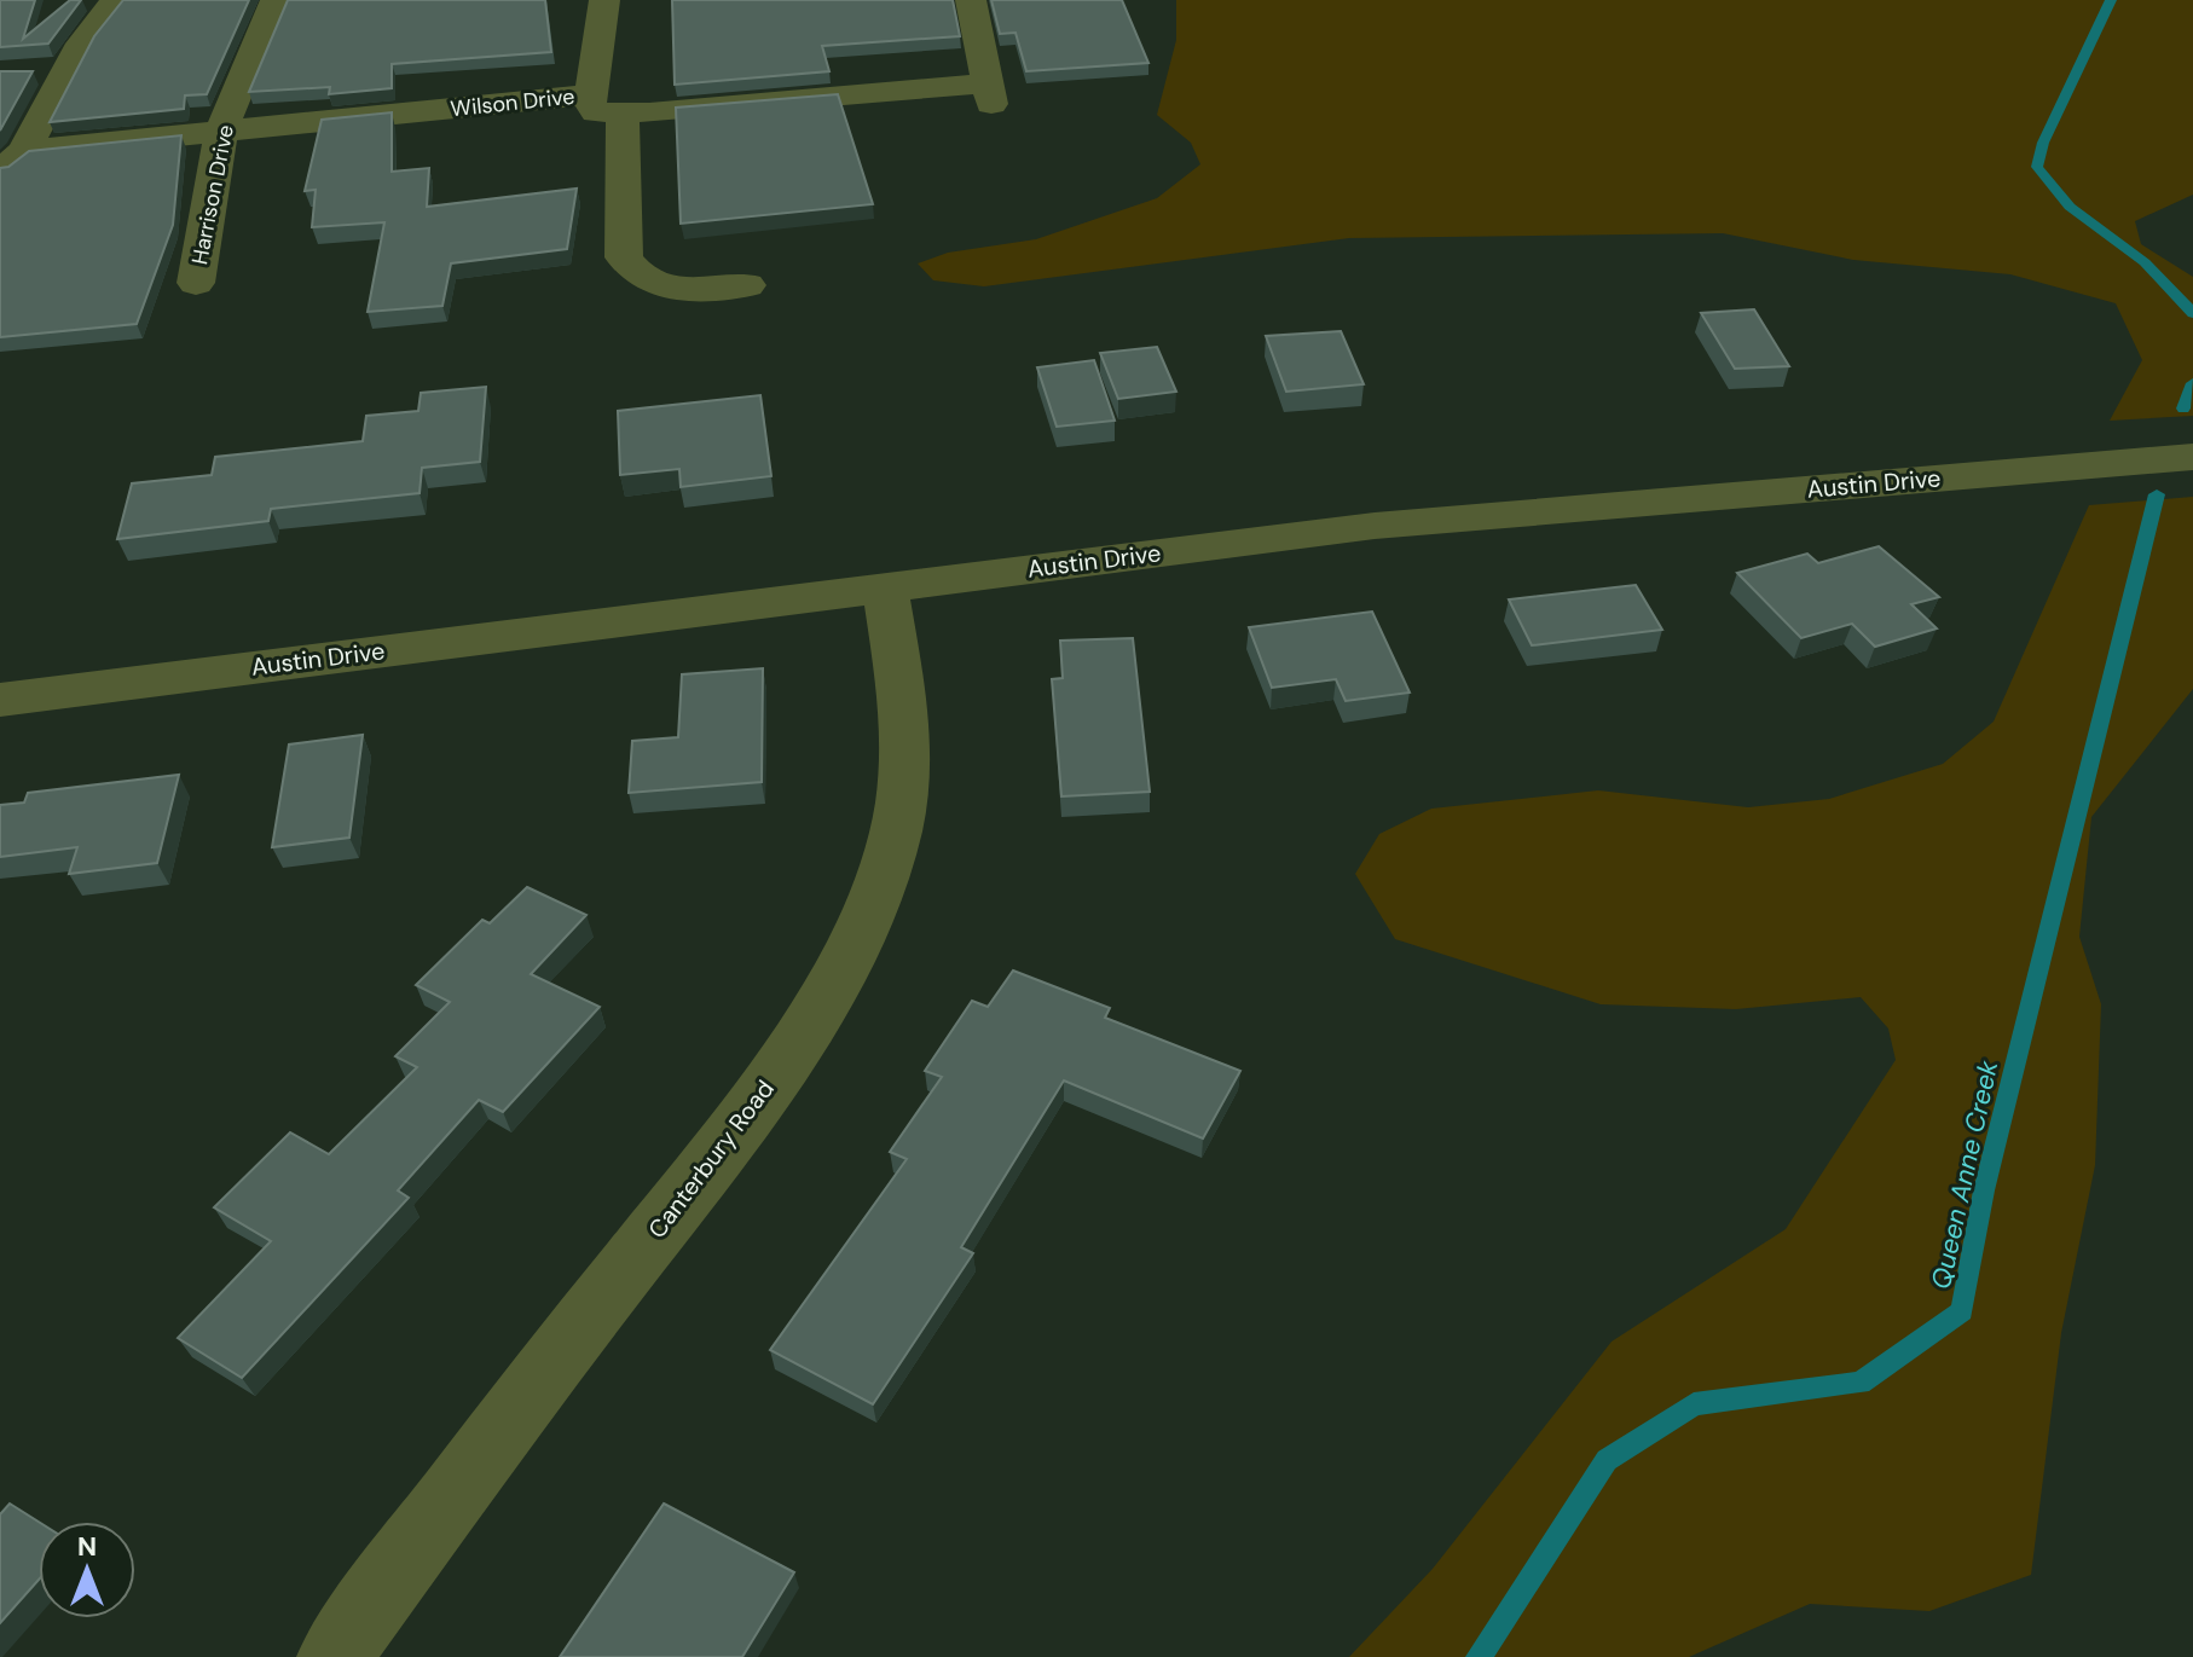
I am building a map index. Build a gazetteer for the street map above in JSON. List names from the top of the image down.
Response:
{
  "streets": {
    "street": [
      "Wilson Drive",
      "Harrison Drive",
      "Austin Drive",
      "Canterbury Road"
    ]
  },
  "crossings": [
    ["Wilson Drive", "Harrison Drive"],
    ["Austin Drive", "Canterbury Road"]
  ],
  "water": ["Queen Anne Creek"],
  "north": "top"
}
